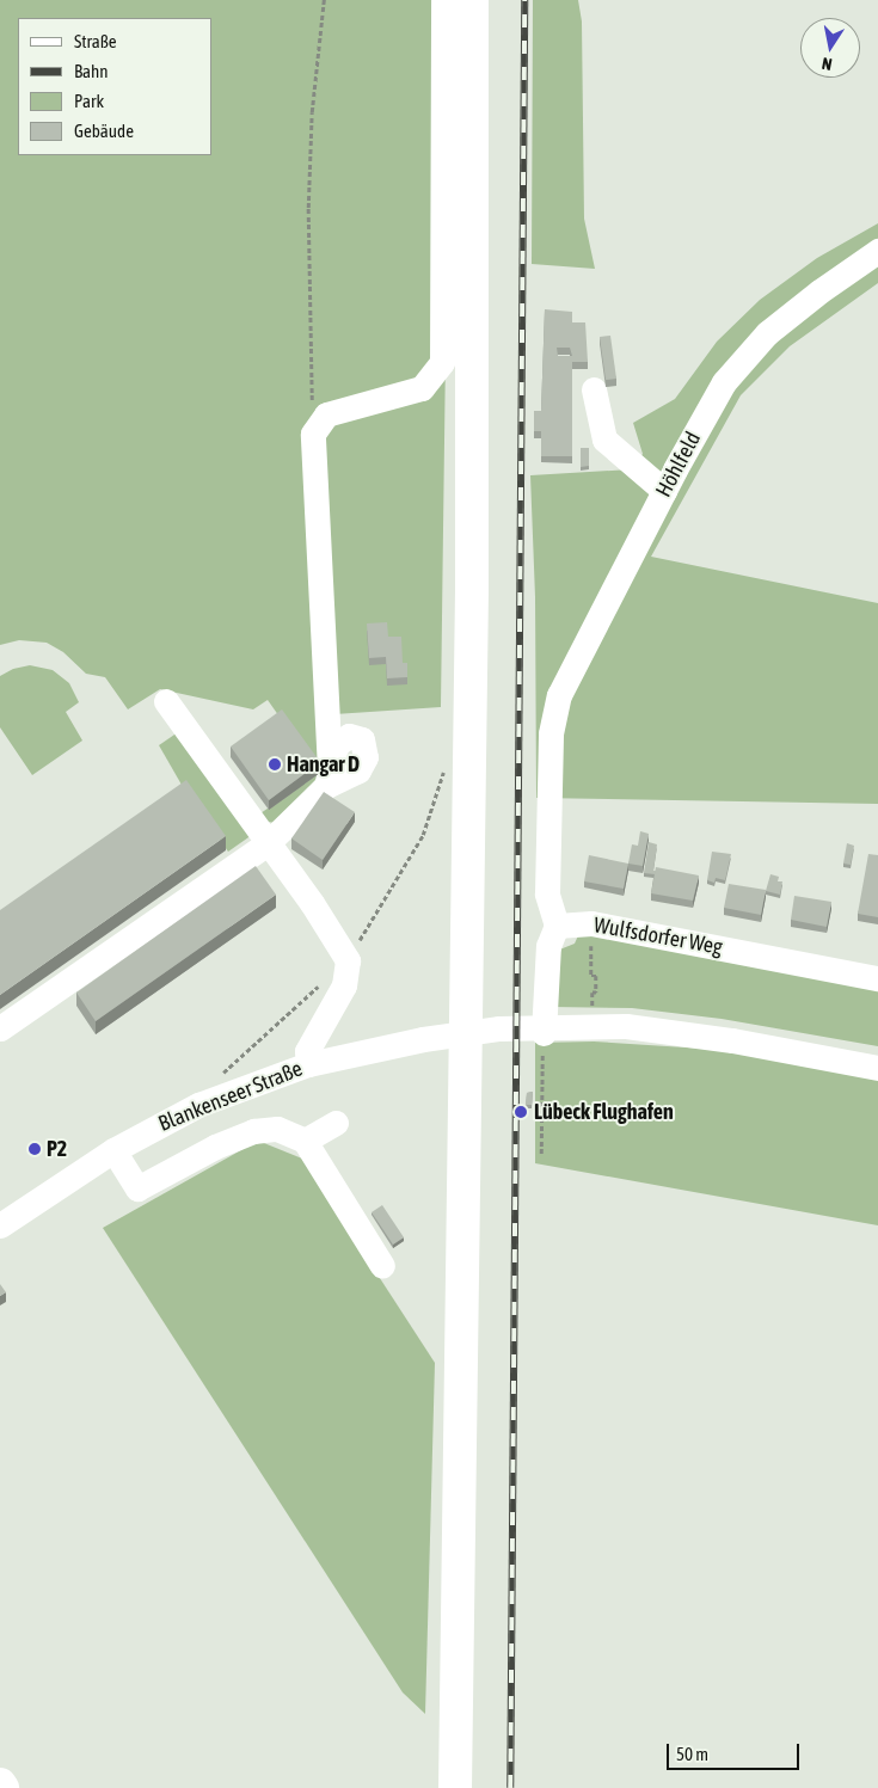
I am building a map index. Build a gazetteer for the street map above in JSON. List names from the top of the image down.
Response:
{
  "streets": {
    "street": ["Höhlfeld", "Wulfsdorfer Weg", "Blankenseer Straße"]
  },
  "crossings": [
    ["Höhlfeld", "Wulfsdorfer Weg"]
  ],
  "places": ["Hangar D", "Lübeck Flughafen", "P2"],
  "legend": [
    "Straße",
    "Bahn",
    "Park",
    "Gebäude"
  ],
  "scale_bar": "50 m",
  "north": "bottom"
}
